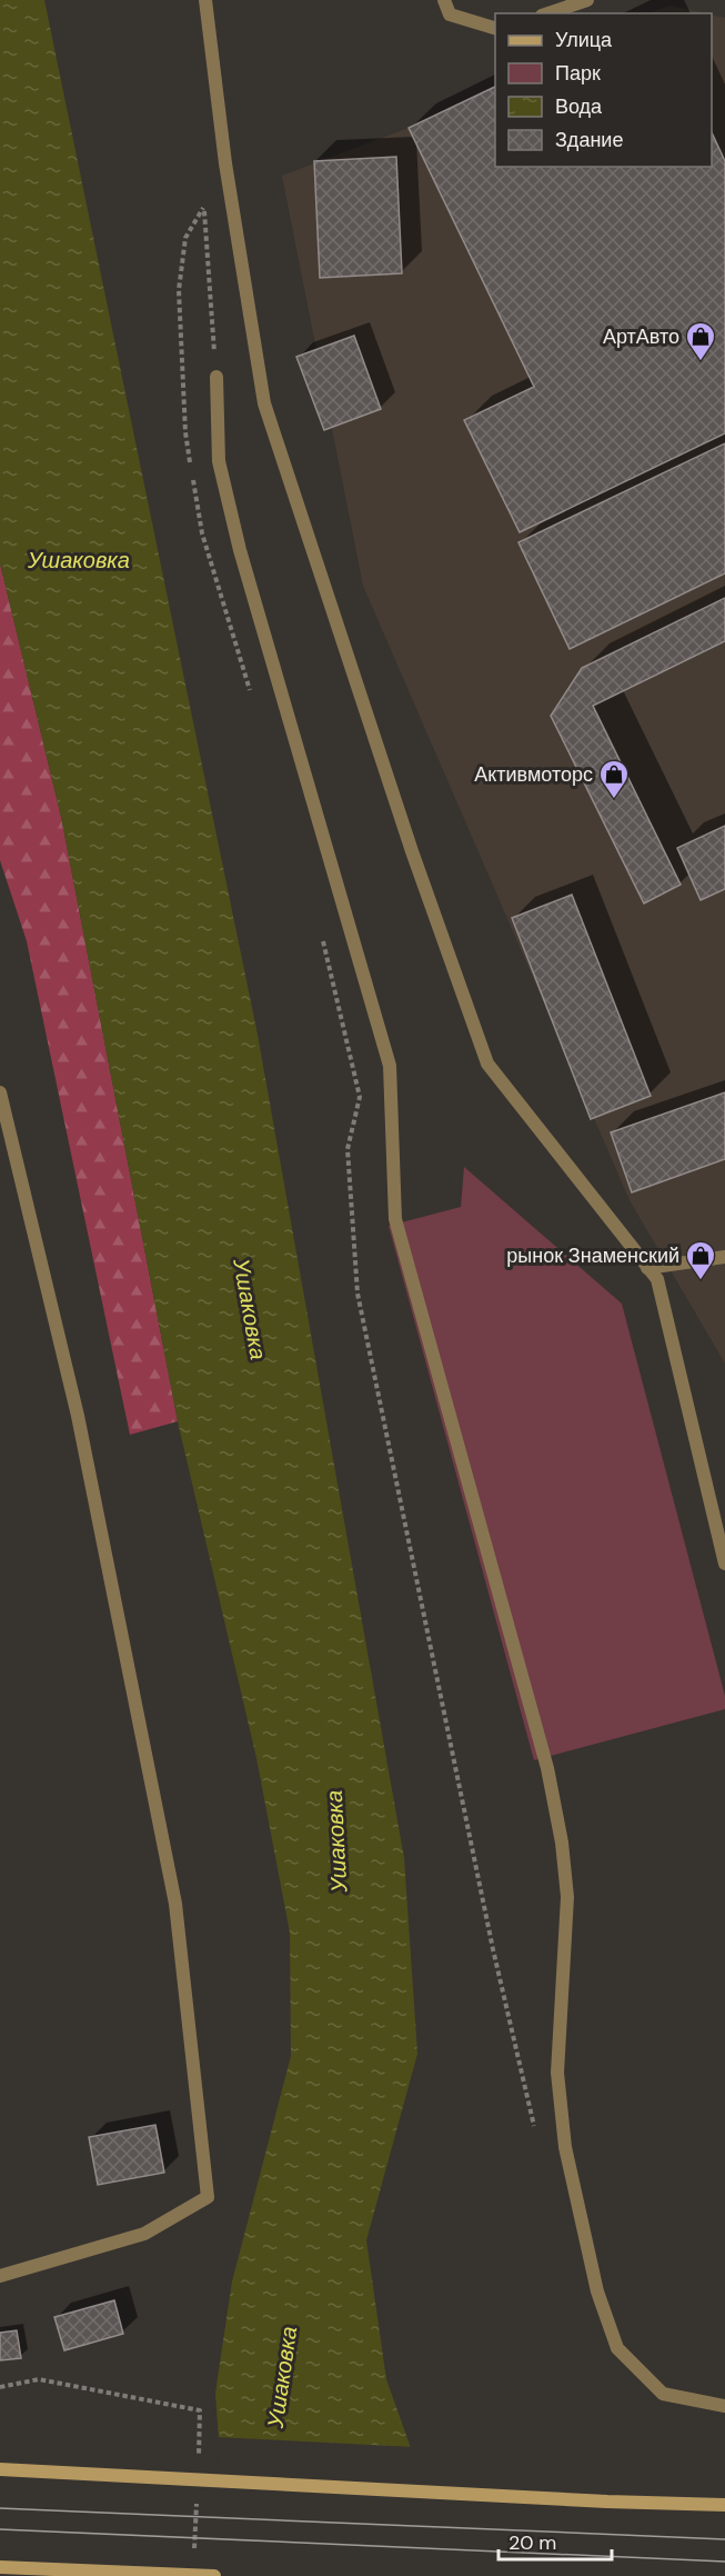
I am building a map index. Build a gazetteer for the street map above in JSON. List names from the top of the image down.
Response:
{
  "water": ["Ушаковка"],
  "places": {
    "shop": ["АртАвто", "Активмоторс", "рынок Знаменский"]
  },
  "legend": [
    "Улица",
    "Парк",
    "Вода",
    "Здание"
  ],
  "scale_bar": "20 m"
}
